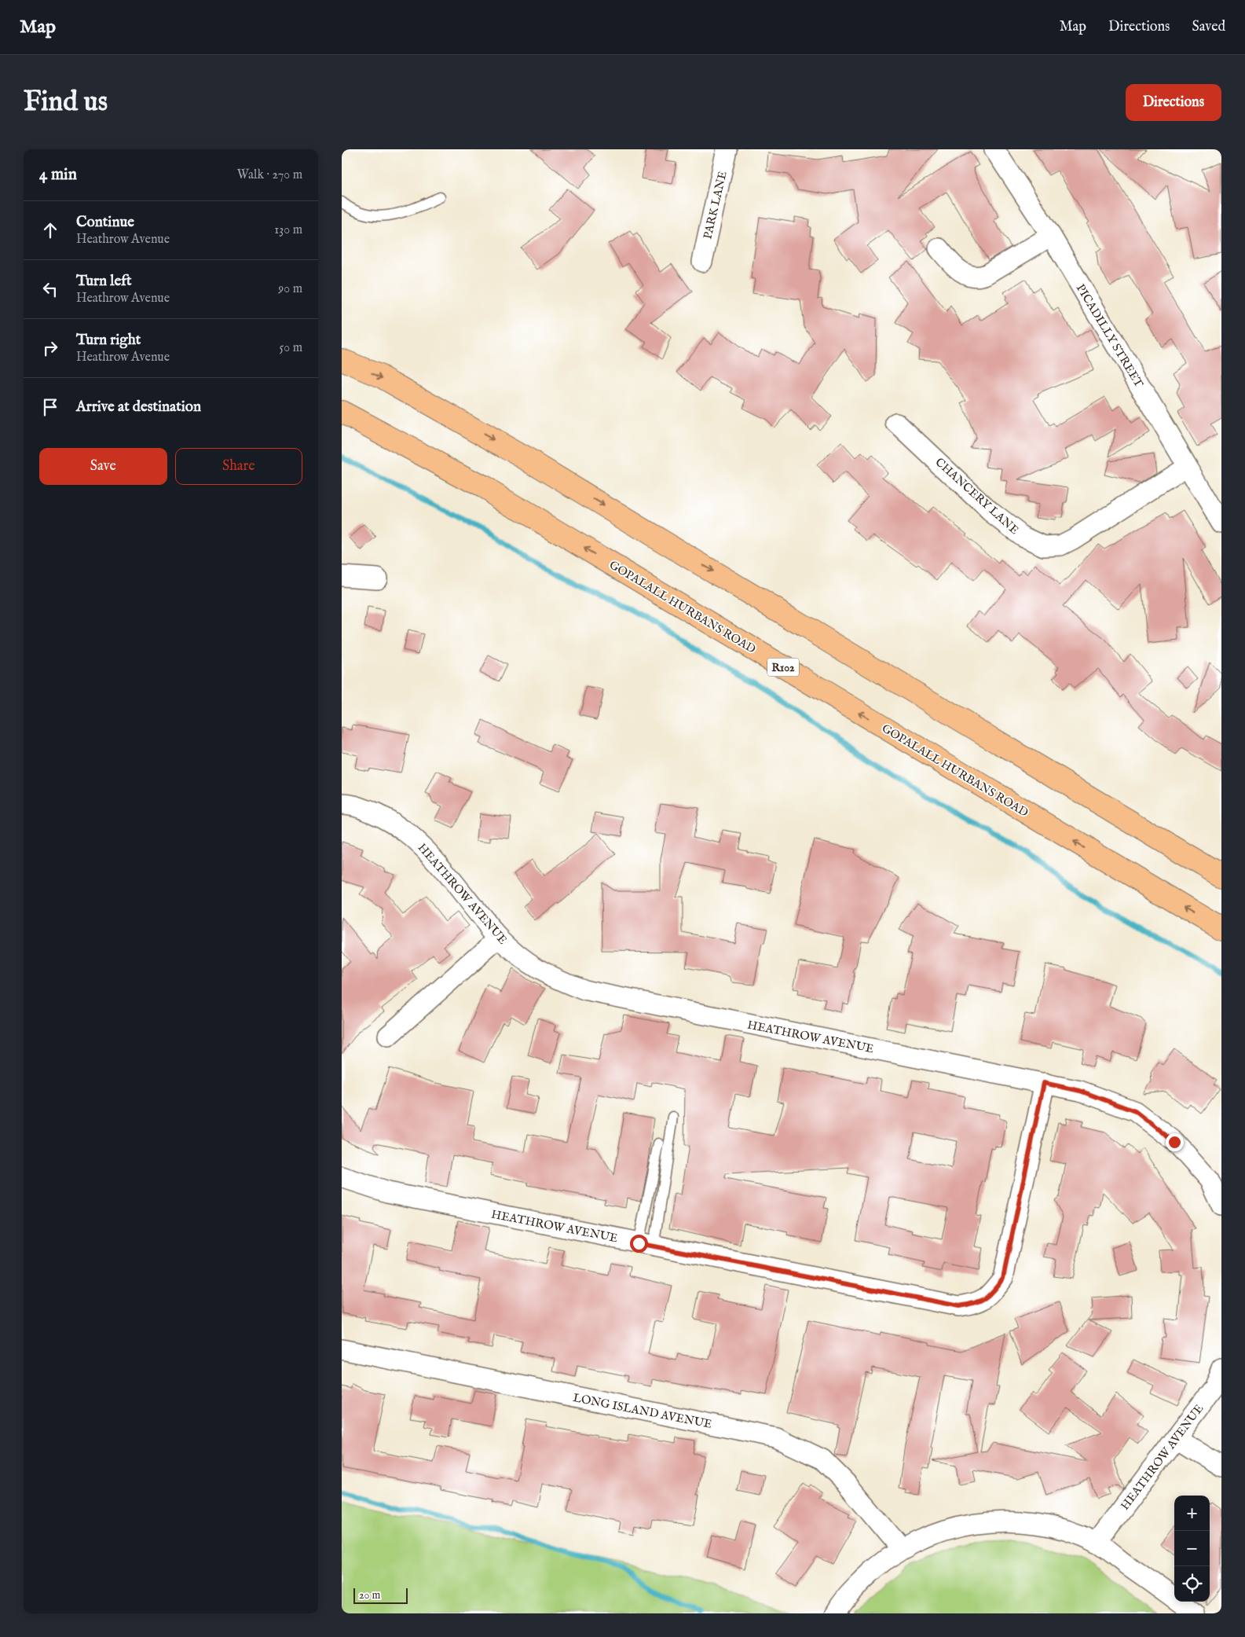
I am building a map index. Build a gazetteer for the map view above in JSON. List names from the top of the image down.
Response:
{
  "streets": {
    "main road": ["GOPALALL HURBANS ROAD", "R102"],
    "street": [
      "PARK LANE",
      "PICADILLY STREET",
      "CHANCERY LANE",
      "HEATHROW AVENUE",
      "LONG ISLAND AVENUE"
    ]
  },
  "crossings": [
    ["PICADILLY STREET", "CHANCERY LANE"]
  ],
  "scale_bar": "20 m",
  "page": {
    "header": "Map",
    "nav": ["Map", "Directions", "Saved"],
    "buttons": [
      "Directions",
      ["Save", "Share"]
    ],
    "title": "Find us",
    "heading": ["4 min", "Walk · 270 m"],
    "list": [
      ["Continue", "Heathrow Avenue", "130 m"],
      ["Turn left", "Heathrow Avenue", "90 m"],
      ["Turn right", "Heathrow Avenue", "50 m"],
      "Arrive at destination"
    ],
    "map_buttons": ["+", "−"],
    "scale": "20 m"
  }
}
